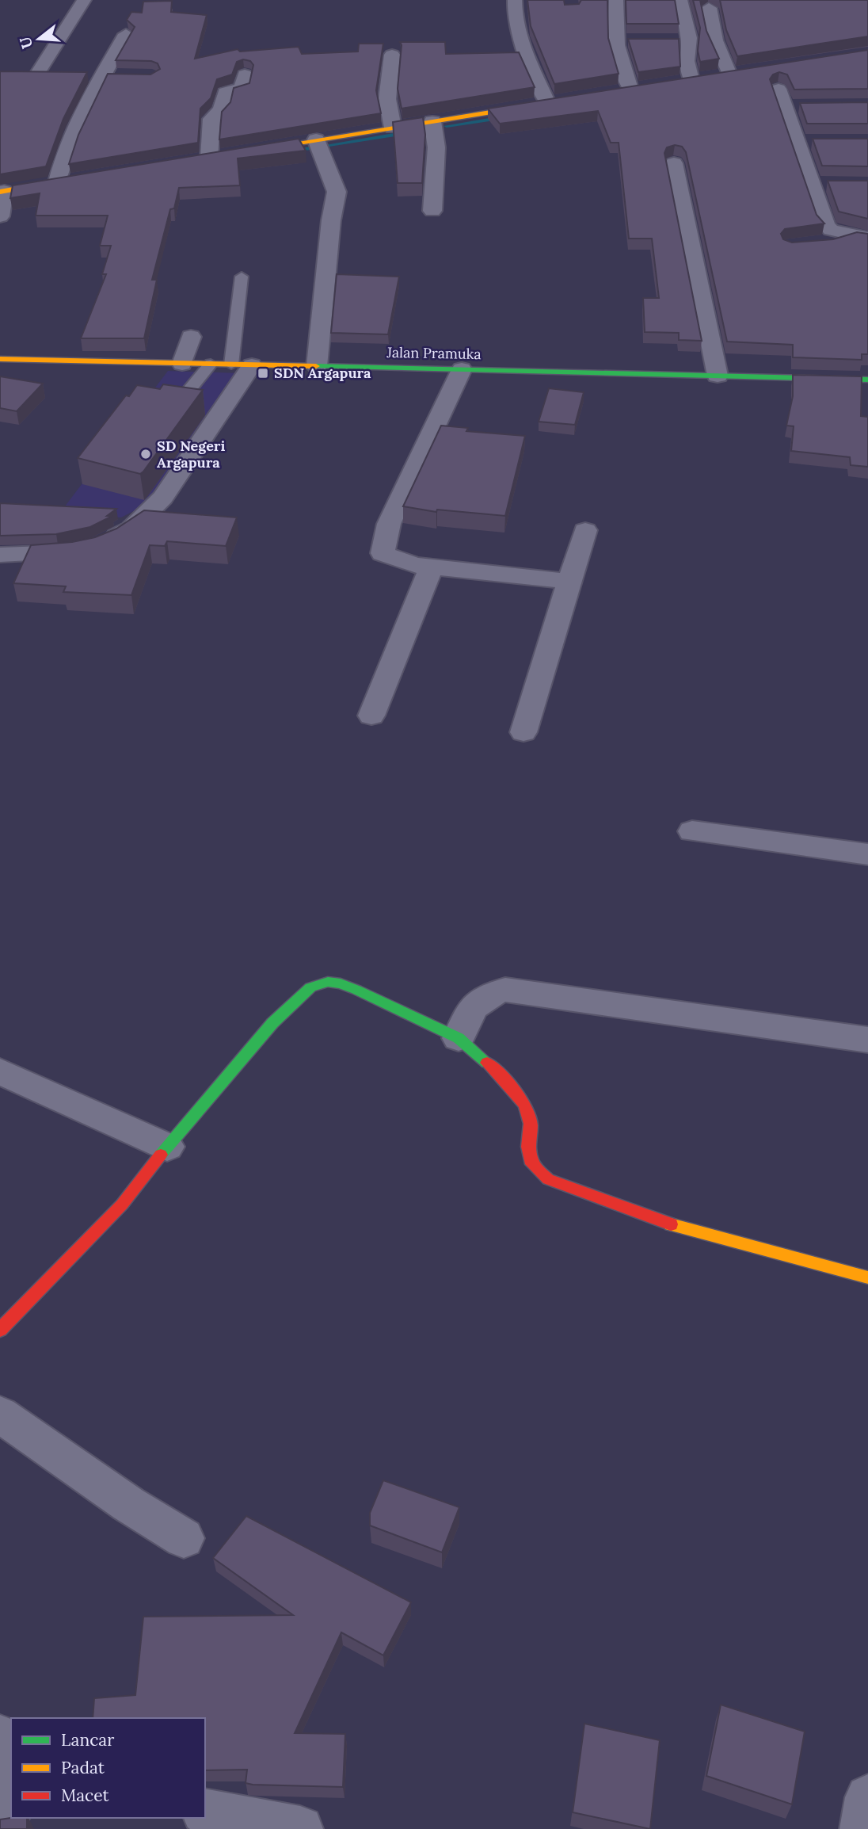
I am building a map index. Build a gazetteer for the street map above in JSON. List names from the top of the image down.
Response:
{
  "streets": {
    "street": ["Jalan Pramuka"]
  },
  "places": {
    "transit": ["SDN Argapura"],
    "other": ["SD Negeri Argapura"]
  },
  "legend": ["Lancar", "Padat", "Macet"],
  "north": "left"
}
